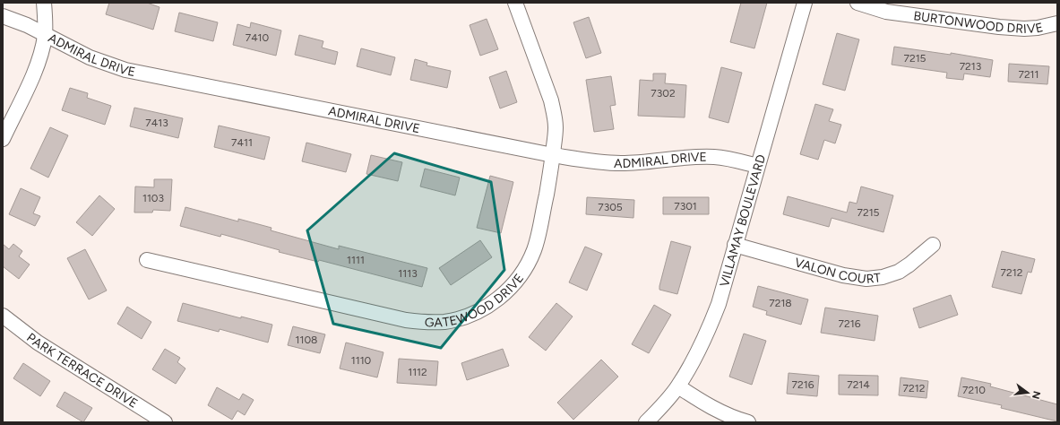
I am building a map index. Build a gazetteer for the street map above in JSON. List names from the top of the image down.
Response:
{
  "streets": {
    "street": [
      "BURTONWOOD DRIVE",
      "ADMIRAL DRIVE",
      "VILLAMAY BOULEVARD",
      "VALON COURT",
      "GATEWOOD DRIVE",
      "PARK TERRACE DRIVE"
    ]
  },
  "crossings": [
    ["ADMIRAL DRIVE", "VILLAMAY BOULEVARD"],
    ["ADMIRAL DRIVE", "GATEWOOD DRIVE"],
    ["VILLAMAY BOULEVARD", "VALON COURT"]
  ],
  "house_numbers": [
    "7410",
    "7215",
    "7213",
    "7211",
    "7302",
    "7413",
    "7411",
    "1103",
    "7301",
    "7305",
    "7215",
    "1111",
    "7212",
    "1113",
    "7218",
    "7216",
    "1108",
    "1110",
    "1112",
    "7216",
    "7214",
    "7212",
    "7210"
  ],
  "north": "right"
}
